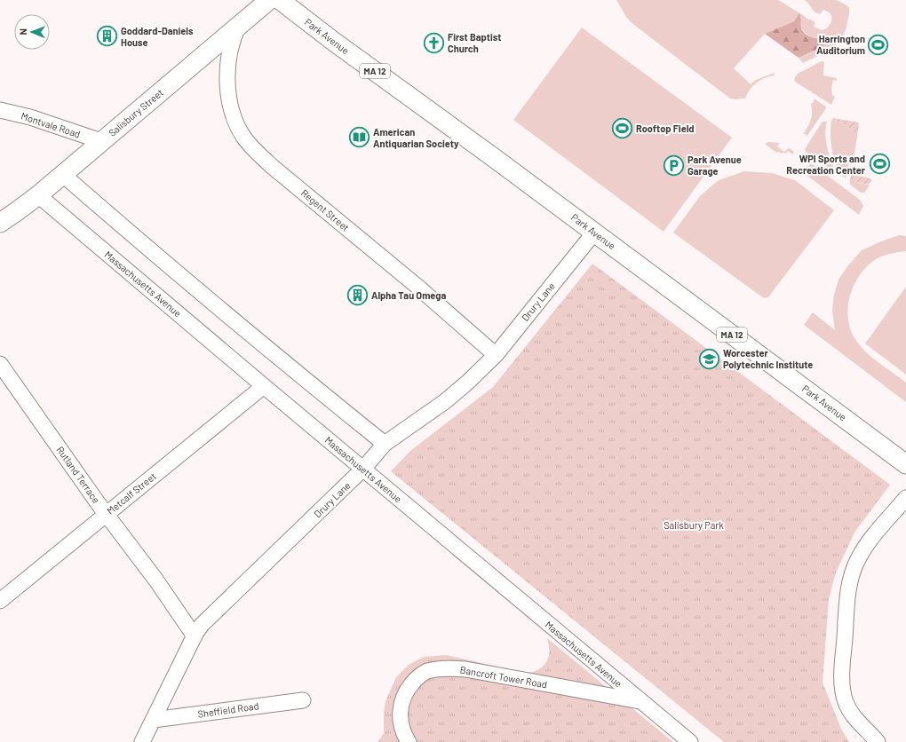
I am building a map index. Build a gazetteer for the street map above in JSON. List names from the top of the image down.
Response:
{
  "streets": {
    "main road": ["Park Avenue", "MA 12", "Salisbury Street"],
    "street": [
      "Montvale Road",
      "Regent Street",
      "Massachusetts Avenue",
      "Drury Lane",
      "Rutland Terrace",
      "Metcalf Street",
      "Bancroft Tower Road",
      "Sheffield Road"
    ]
  },
  "crossings": [
    ["Park Avenue", "Drury Lane"],
    ["Salisbury Street", "Montvale Road"],
    ["Salisbury Street", "Regent Street"],
    ["Salisbury Street", "Massachusetts Avenue"],
    ["Regent Street", "Drury Lane"],
    ["Massachusetts Avenue", "Drury Lane"],
    ["Massachusetts Avenue", "Metcalf Street"],
    ["Massachusetts Avenue", "Bancroft Tower Road"],
    ["Drury Lane", "Rutland Terrace"],
    ["Drury Lane", "Sheffield Road"],
    ["Rutland Terrace", "Metcalf Street"]
  ],
  "parks": ["Salisbury Park"],
  "places": {
    "building": ["Goddard-Daniels House", "Alpha Tau Omega"],
    "church": ["First Baptist Church"],
    "sports": ["Harrington Auditorium", "Rooftop Field", "WPI Sports and Recreation Center"],
    "library": ["American Antiquarian Society"],
    "parking": ["Park Avenue Garage"],
    "school or university": ["Worcester Polytechnic Institute"]
  },
  "north": "left"
}
